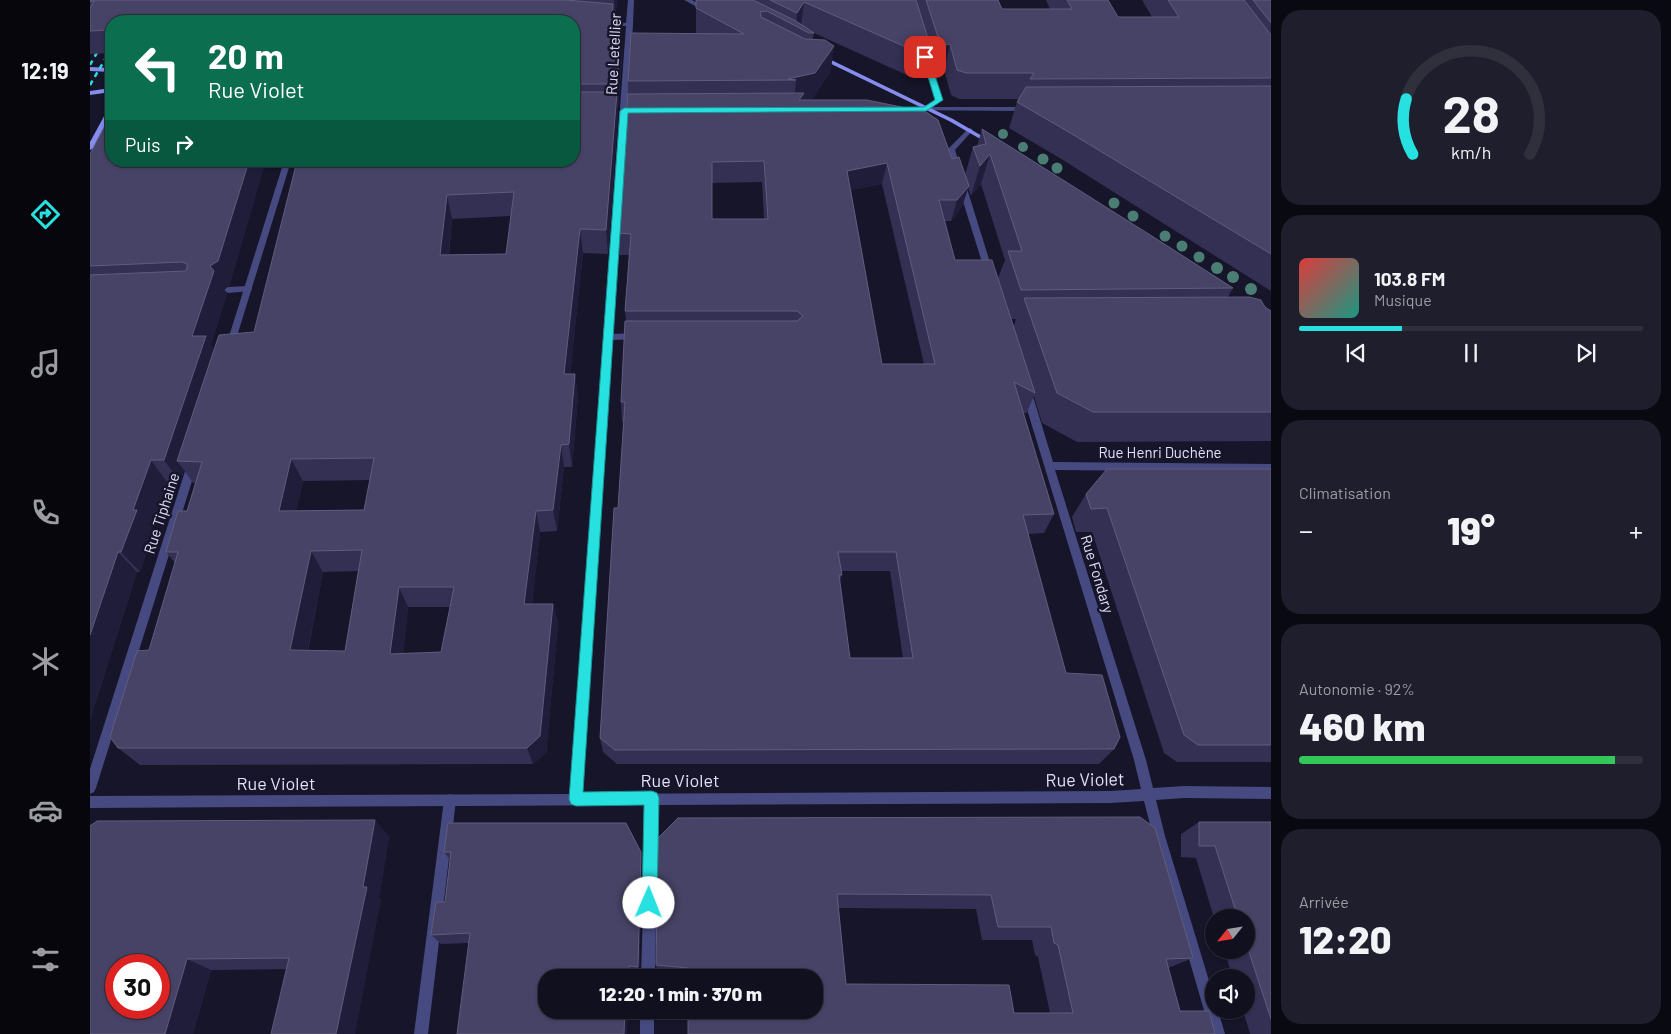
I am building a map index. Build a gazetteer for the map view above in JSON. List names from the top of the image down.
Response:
{
  "streets": {
    "street": [
      "Rue Letellier",
      "Rue Henri Duchène",
      "Rue Tiphaine",
      "Rue Fondary",
      "Rue Violet"
    ]
  },
  "crossings": [
    ["Rue Letellier", "Rue Violet"],
    ["Rue Henri Duchène", "Rue Fondary"],
    ["Rue Fondary", "Rue Violet"]
  ],
  "north": "bottom left",
  "page": {
    "tabs": "12:19",
    "turn": ["20 m", "Rue Violet"],
    "then": "Puis",
    "song": ["103.8 FM", "Musique"],
    "tile": [
      "Climatisation",
      ["Autonomie · 92%", "460 km"],
      ["Arrivée", "12:20"]
    ],
    "heat": ["−", "19°", "+"],
    "limit": "30",
    "trip": "12:20 · 1 min · 370 m",
    "gauge": ["28", "km/h"]
  }
}
